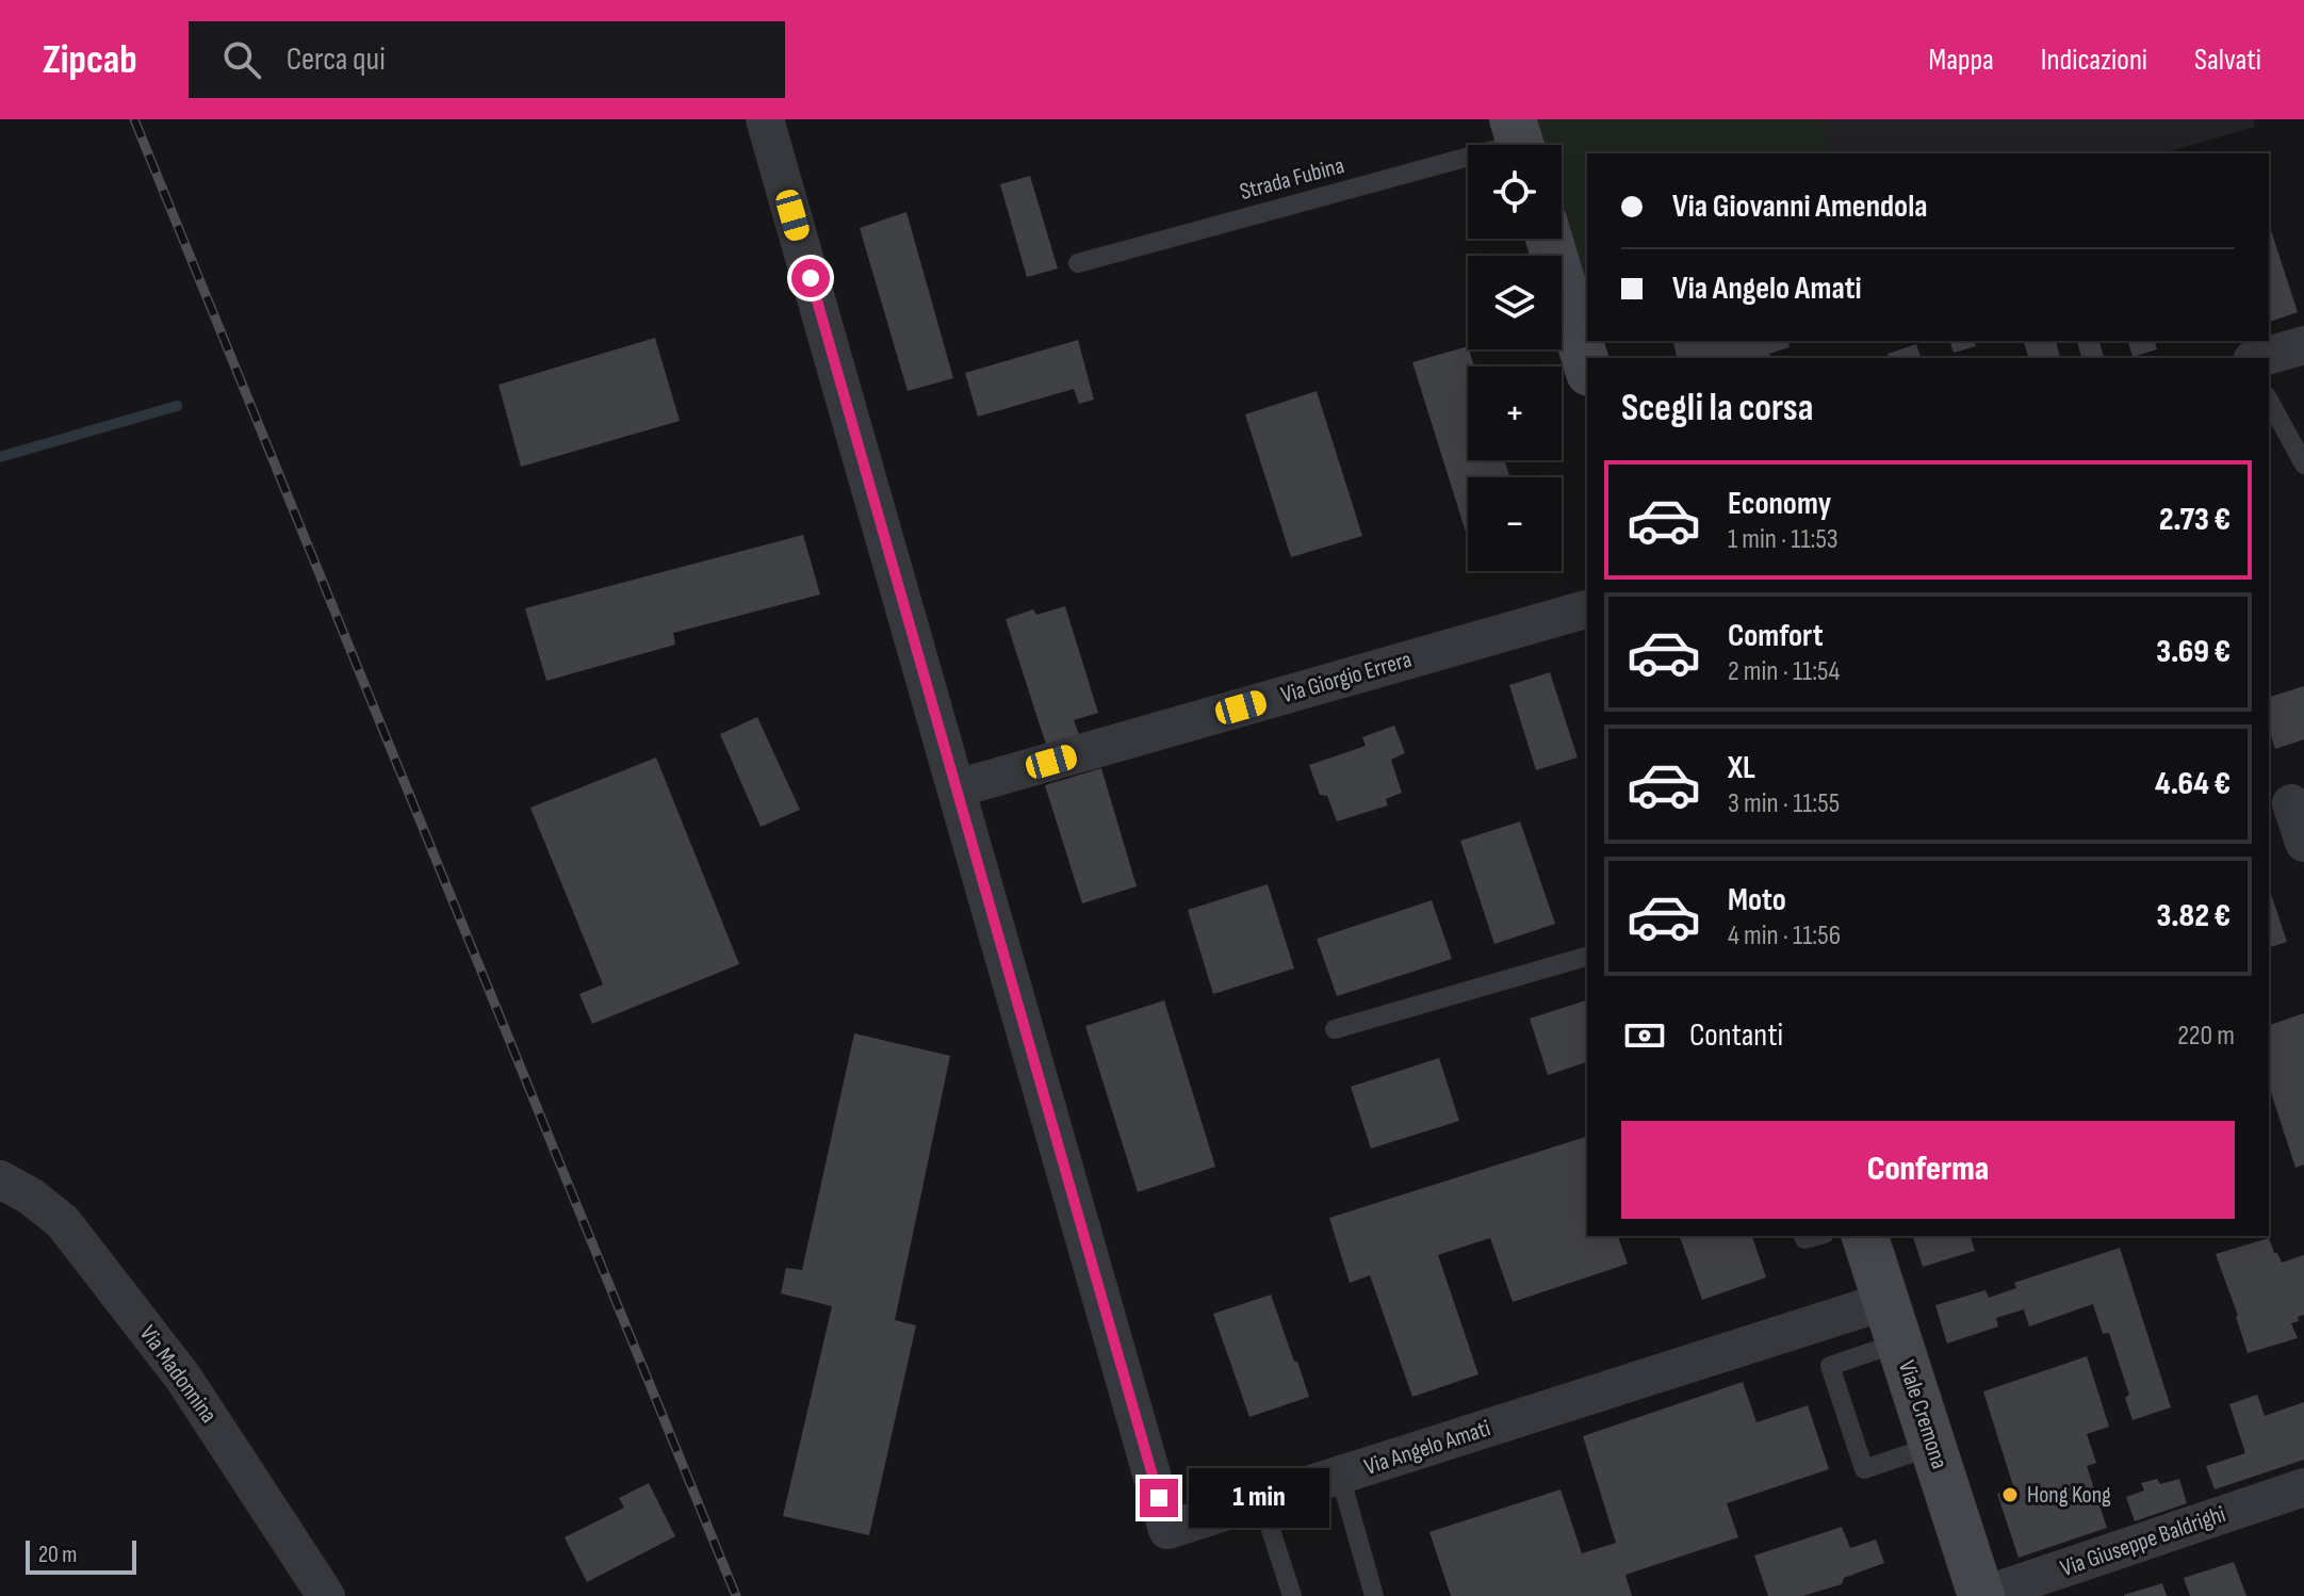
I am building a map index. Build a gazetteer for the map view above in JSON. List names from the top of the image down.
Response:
{
  "streets": {
    "main road": ["Viale Cremona"],
    "street": [
      "Via Giorgio Errera",
      "Via Madonnina",
      "Via Angelo Amati",
      "Via Giuseppe Baldrighi"
    ],
    "lane": ["Strada Fubina"]
  },
  "crossings": [
    ["Via Giorgio Errera", "Via Angelo Amati"],
    ["Viale Cremona", "Via Angelo Amati"],
    ["Viale Cremona", "Via Giuseppe Baldrighi"]
  ],
  "places": ["Hong Kong"],
  "scale_bar": "20 m",
  "page": {
    "header": "Zipcab",
    "search": "Cerca qui",
    "nav": ["Mappa", "Indicazioni", "Salvati"],
    "map_buttons": ["+", "−"],
    "banner": ["Via Giovanni Amendola", "Via Angelo Amati"],
    "heading": "Scegli la corsa",
    "list": [
      {
        "name": "Economy",
        "note": "1 min · 11:53",
        "value": "2.73 €"
      },
      {
        "name": "Comfort",
        "note": "2 min · 11:54",
        "value": "3.69 €"
      },
      {
        "name": "XL",
        "note": "3 min · 11:55",
        "value": "4.64 €"
      },
      {
        "name": "Moto",
        "note": "4 min · 11:56",
        "value": "3.82 €"
      }
    ],
    "pay": ["Contanti", "220 m"],
    "buttons": "Conferma",
    "bubble": "1 min",
    "scale": "20 m"
  }
}
